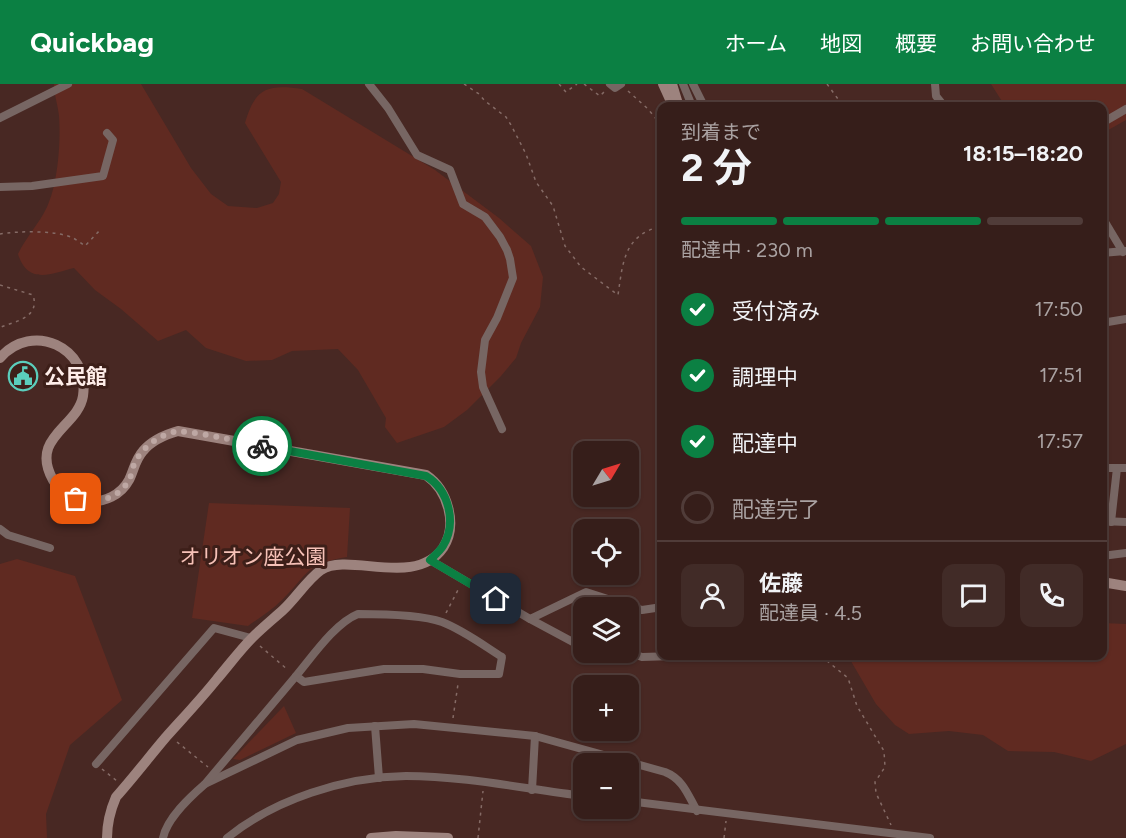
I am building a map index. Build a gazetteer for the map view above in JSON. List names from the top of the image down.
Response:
{
  "parks": ["オリオン座公園"],
  "places": {
    "public building": ["公民館"]
  },
  "north": "top right",
  "page": {
    "header": "Quickbag",
    "nav": [
      "ホーム",
      "地図",
      "概要",
      "お問い合わせ"
    ],
    "heading": ["2 分", "到着まで", "18:15–18:20"],
    "panel": ["佐藤", "配達員 · 4.5"],
    "bar": "配達中 · 230 m",
    "list": [
      ["受付済み", "17:50"],
      ["調理中", "17:51"],
      ["配達中", "17:57"],
      "配達完了"
    ],
    "map_buttons": ["+", "−"]
  }
}
